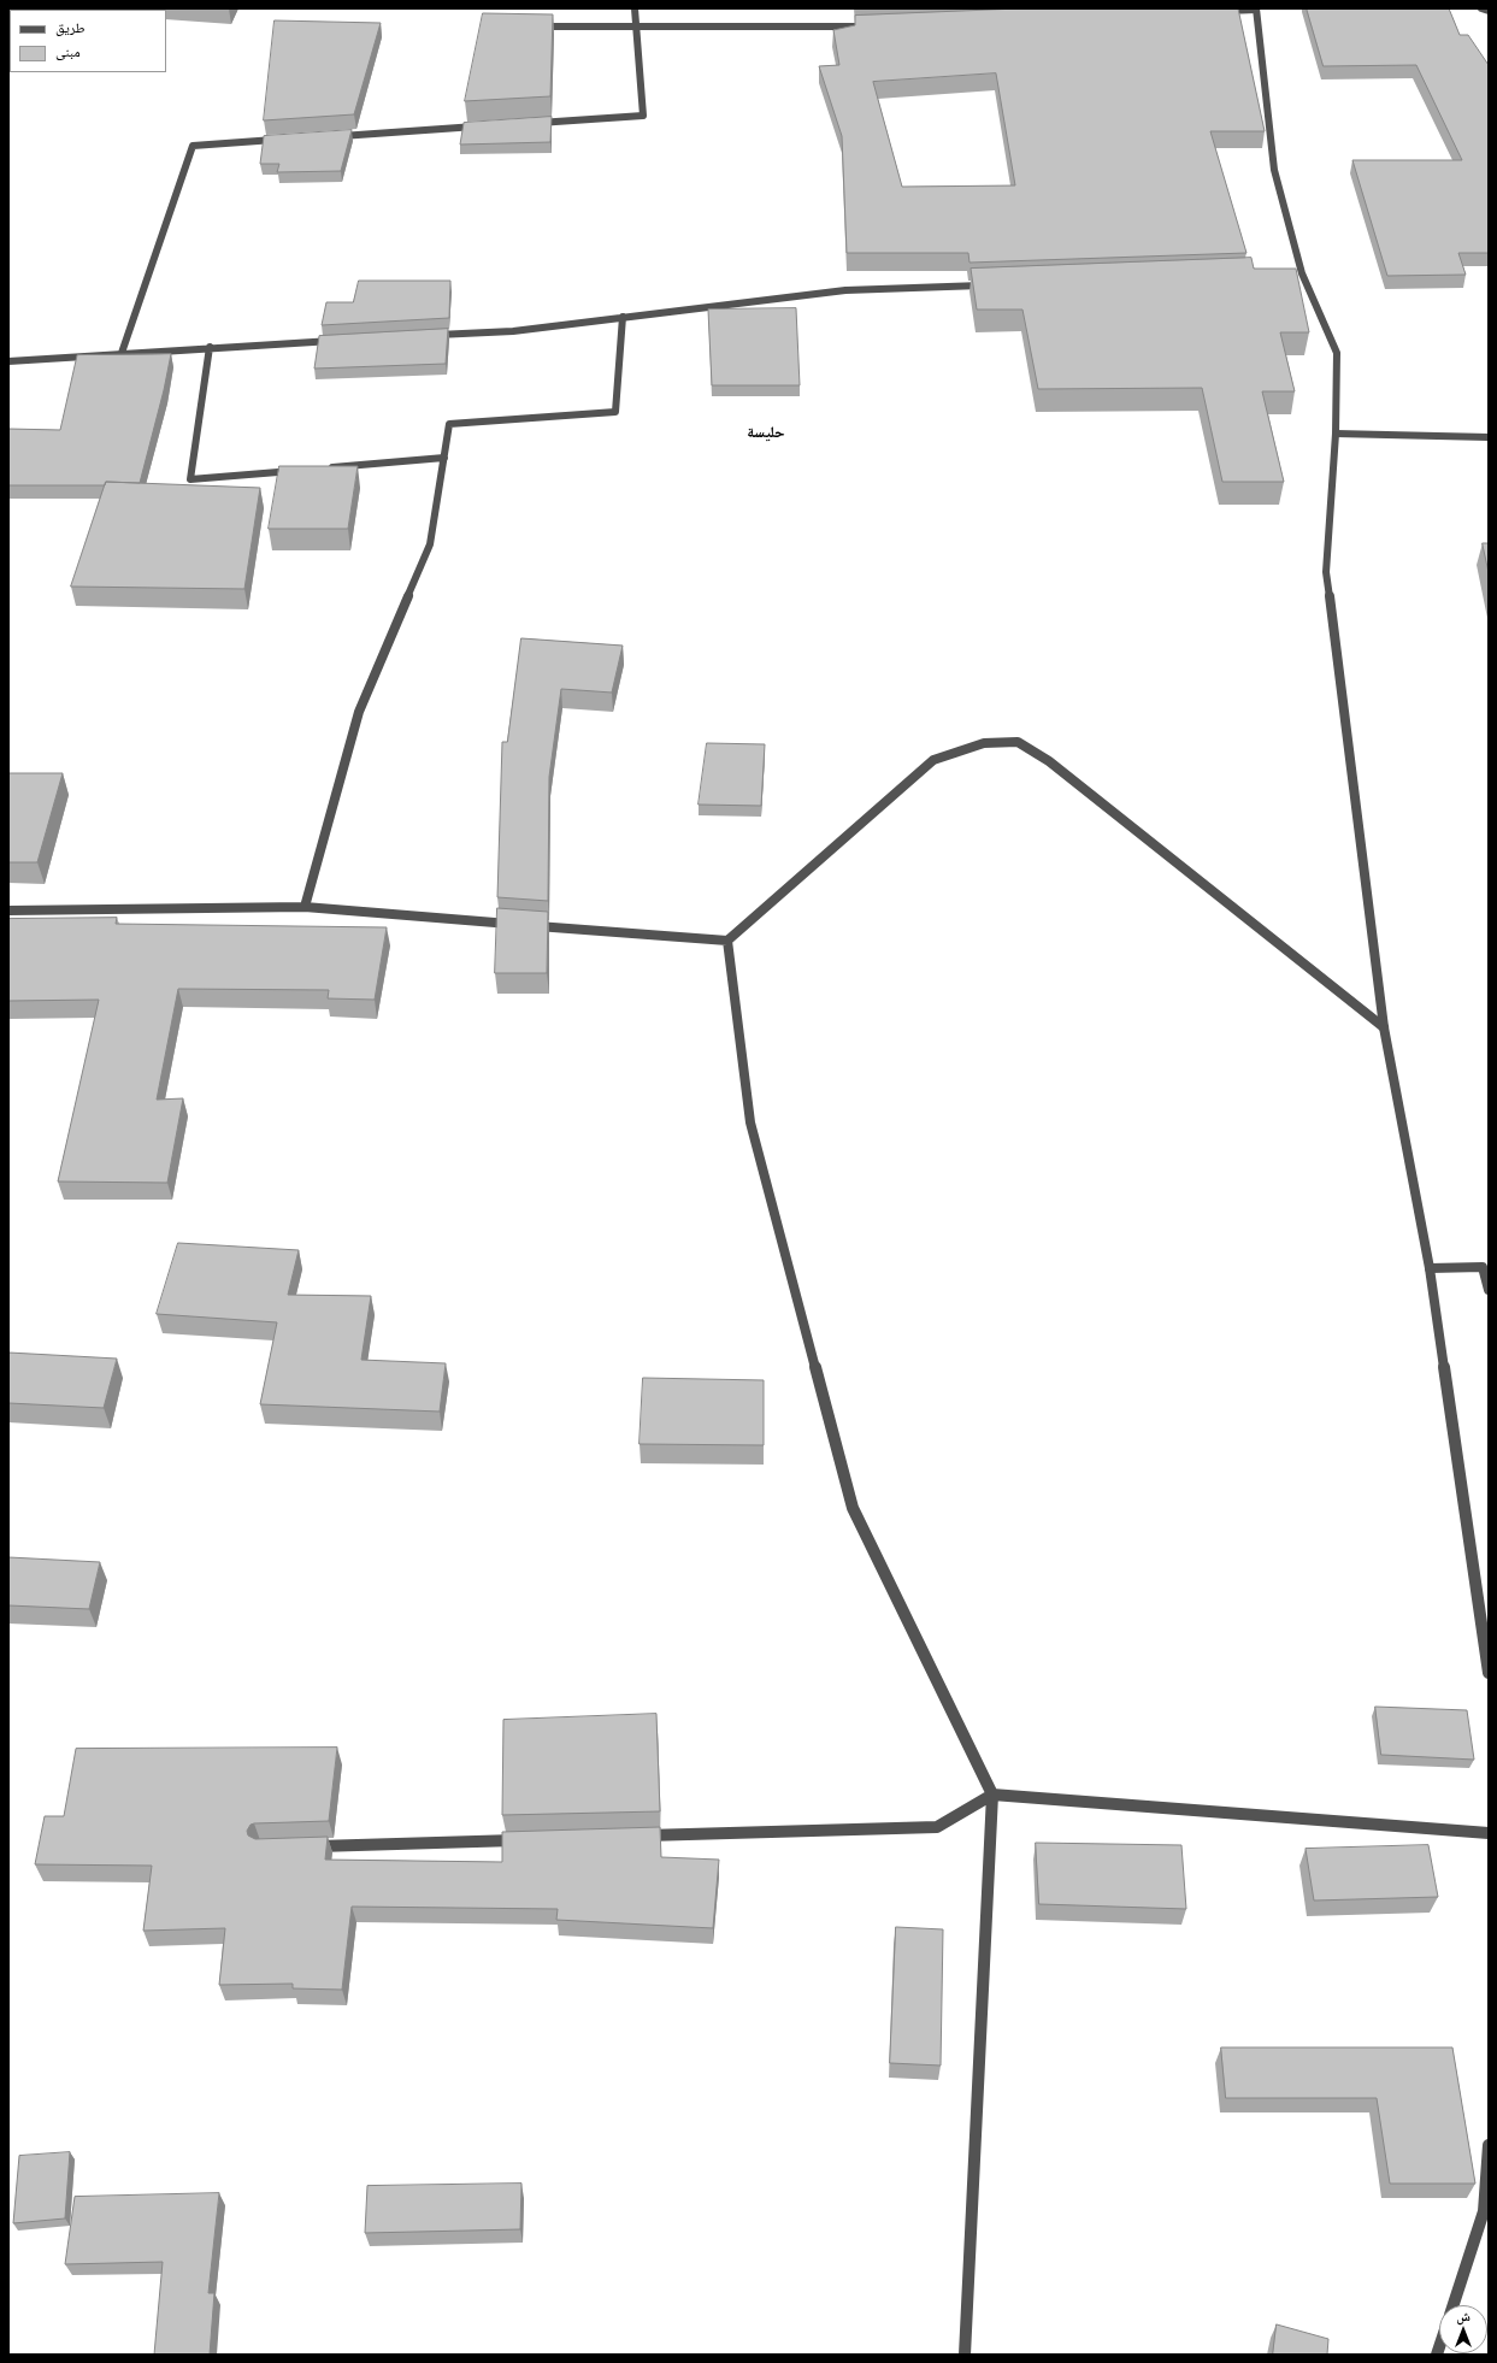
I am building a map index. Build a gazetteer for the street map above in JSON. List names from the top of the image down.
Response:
{
  "districts": ["حليسة"],
  "legend": ["طريق", "مبنى"],
  "north": "top"
}
